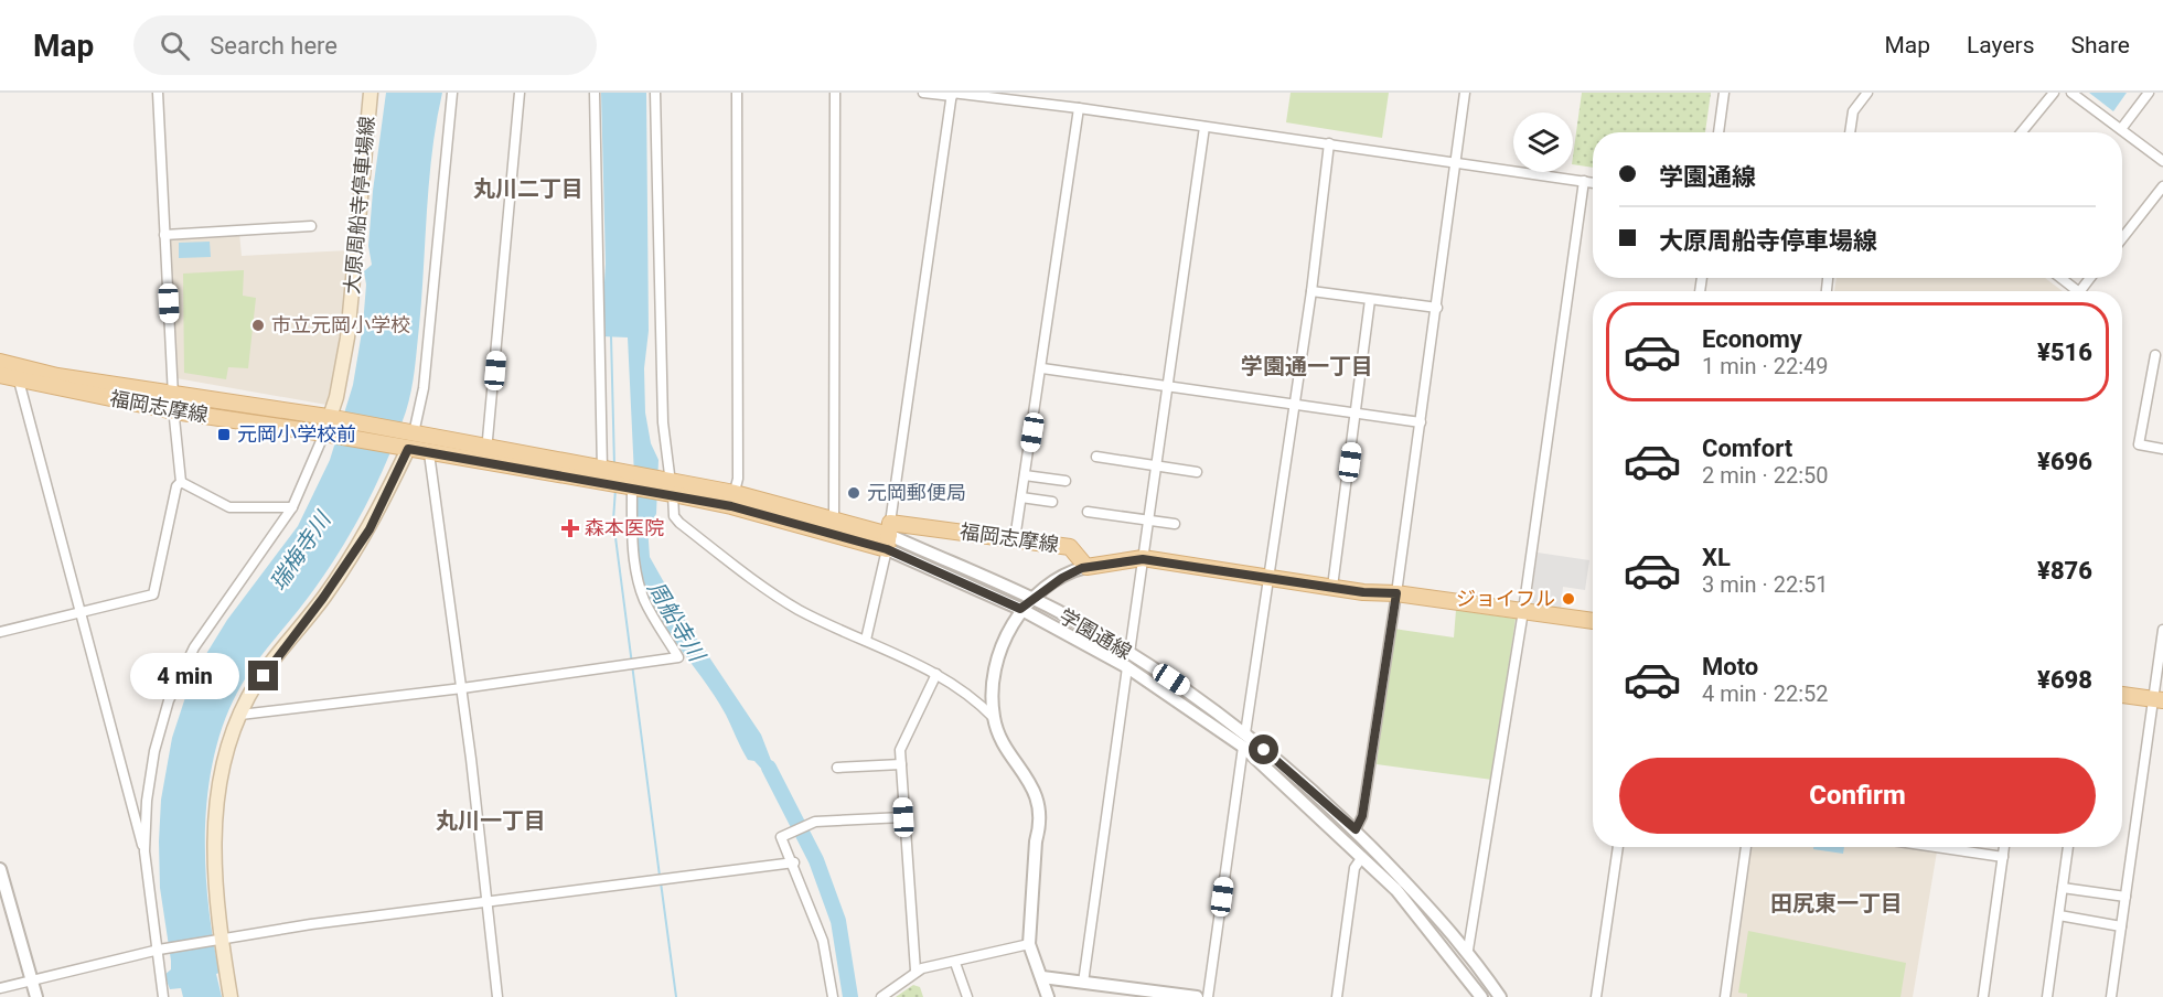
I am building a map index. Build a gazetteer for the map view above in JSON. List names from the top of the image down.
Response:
{
  "streets": {
    "main road": ["大原周船寺停車場線", "福岡志摩線"],
    "street": ["学園通線"]
  },
  "crossings": [
    ["大原周船寺停車場線", "福岡志摩線"],
    ["福岡志摩線", "学園通線"]
  ],
  "districts": [
    "丸川二丁目",
    "学園通一丁目",
    "丸川一丁目",
    "田尻東一丁目"
  ],
  "water": ["瑞梅寺川", "周船寺川"],
  "places": {
    "other": ["市立元岡小学校", "元岡郵便局", "ジョイフル"],
    "transit": ["元岡小学校前"],
    "health": ["森本医院"]
  },
  "page": {
    "header": "Map",
    "search": "Search here",
    "nav": ["Map", "Layers", "Share"],
    "banner": ["学園通線", "大原周船寺停車場線"],
    "list": [
      {
        "name": "Economy",
        "note": "1 min · 22:49",
        "value": "¥516"
      },
      {
        "name": "Comfort",
        "note": "2 min · 22:50",
        "value": "¥696"
      },
      {
        "name": "XL",
        "note": "3 min · 22:51",
        "value": "¥876"
      },
      {
        "name": "Moto",
        "note": "4 min · 22:52",
        "value": "¥698"
      }
    ],
    "bubble": "4 min",
    "buttons": "Confirm"
  }
}
